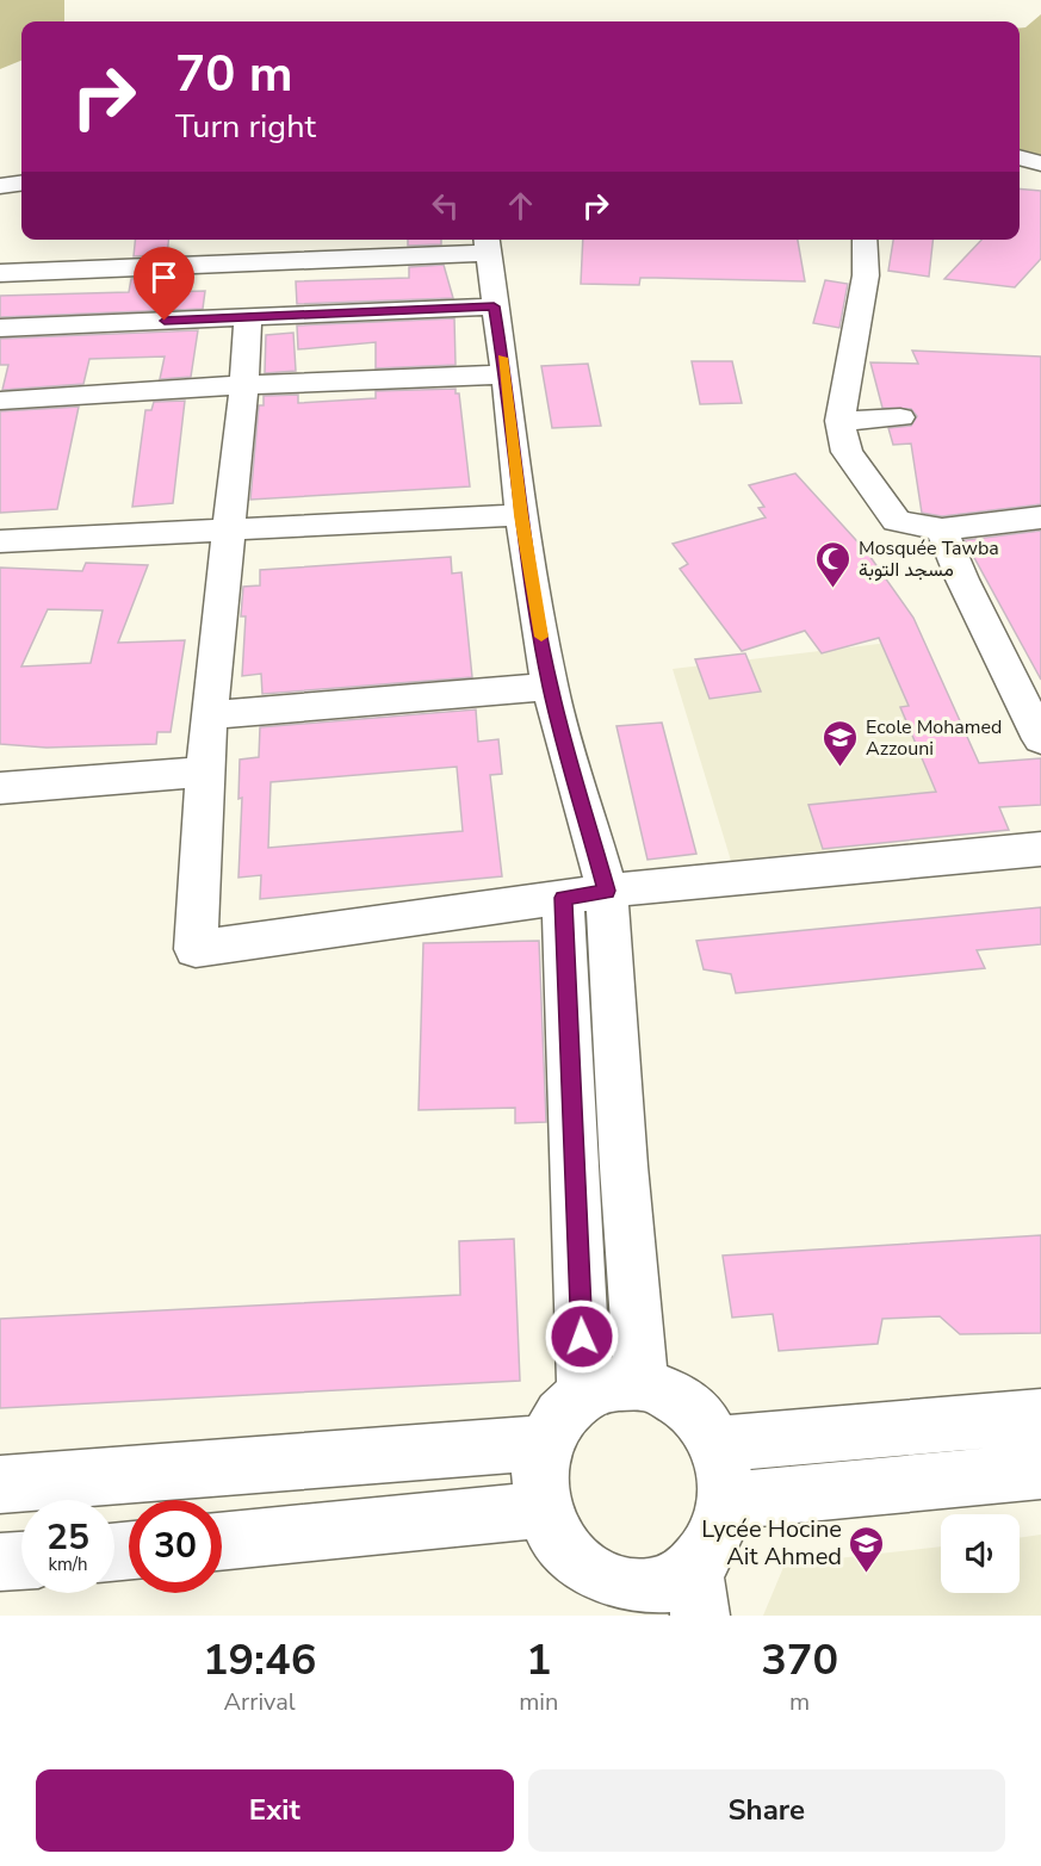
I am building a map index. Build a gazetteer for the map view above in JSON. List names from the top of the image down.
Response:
{
  "places": {
    "mosque": ["Mosquée Tawba مسجد التوبة"],
    "school or university": ["Ecole Mohamed Azzouni", "Lycée Hocine Ait Ahmed"]
  },
  "page": {
    "turn": ["70 m", "Turn right"],
    "speed": "25 km/h",
    "limit": "30",
    "eta": [
      "19:46",
      "Arrival",
      "1",
      "min",
      "370",
      "m"
    ],
    "buttons": ["Exit", "Share"]
  }
}
